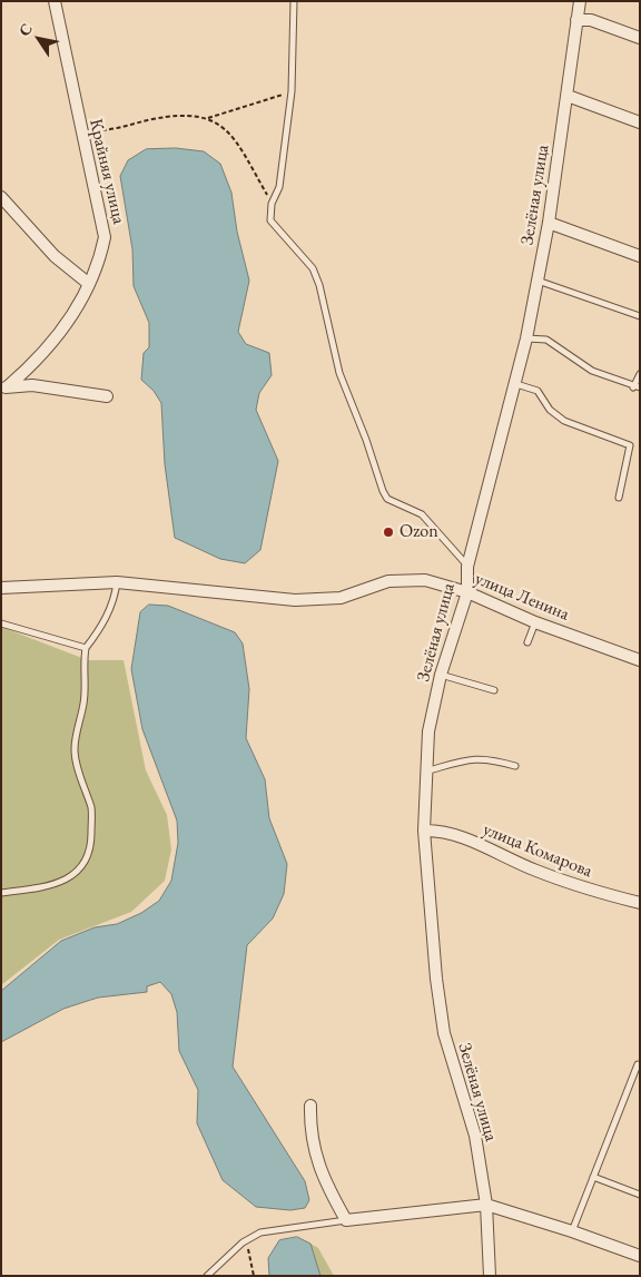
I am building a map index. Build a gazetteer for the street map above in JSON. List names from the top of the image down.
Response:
{
  "streets": {
    "street": [
      "Крайняя улица",
      "Зелёная улица",
      "улица Ленина",
      "улица Комарова"
    ]
  },
  "crossings": [
    ["Зелёная улица", "улица Ленина"],
    ["Зелёная улица", "улица Комарова"]
  ],
  "places": ["Ozon"],
  "north": "top left"
}
